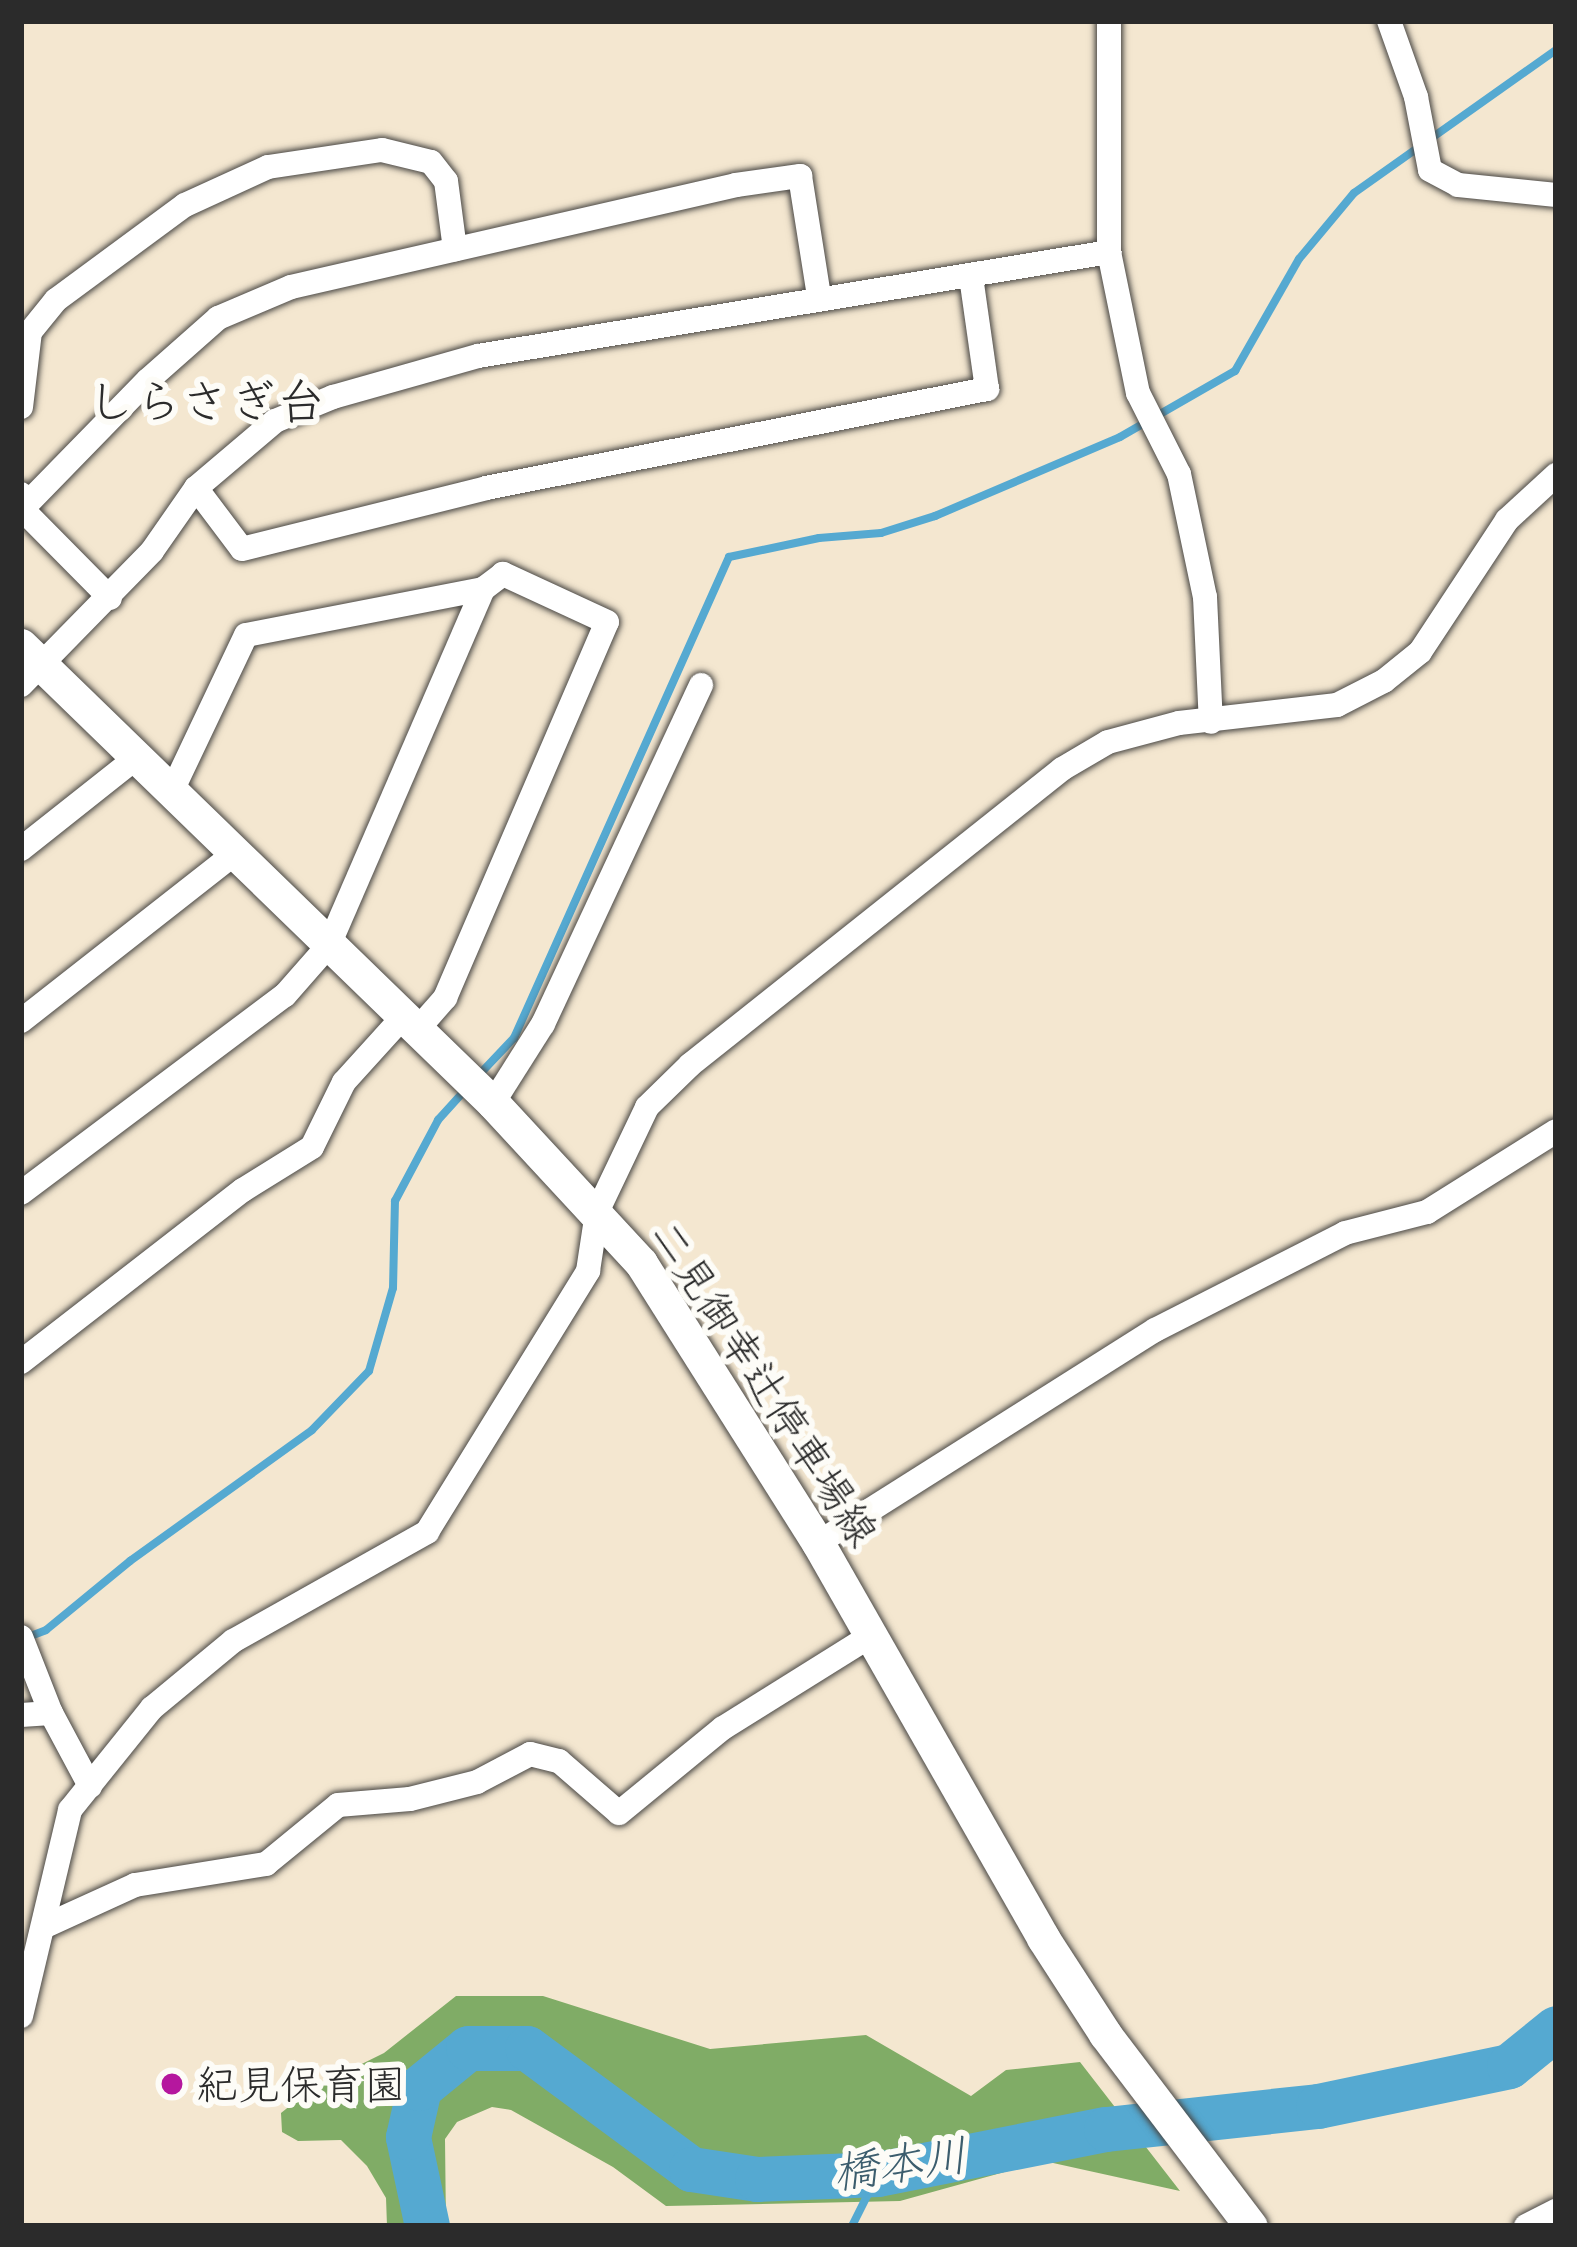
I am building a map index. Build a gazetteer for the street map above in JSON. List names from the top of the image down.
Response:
{
  "streets": {
    "main road": ["二見御幸辻停車場線"]
  },
  "districts": ["しらさぎ台"],
  "water": ["橋本川"],
  "places": ["紀見保育園"]
}
